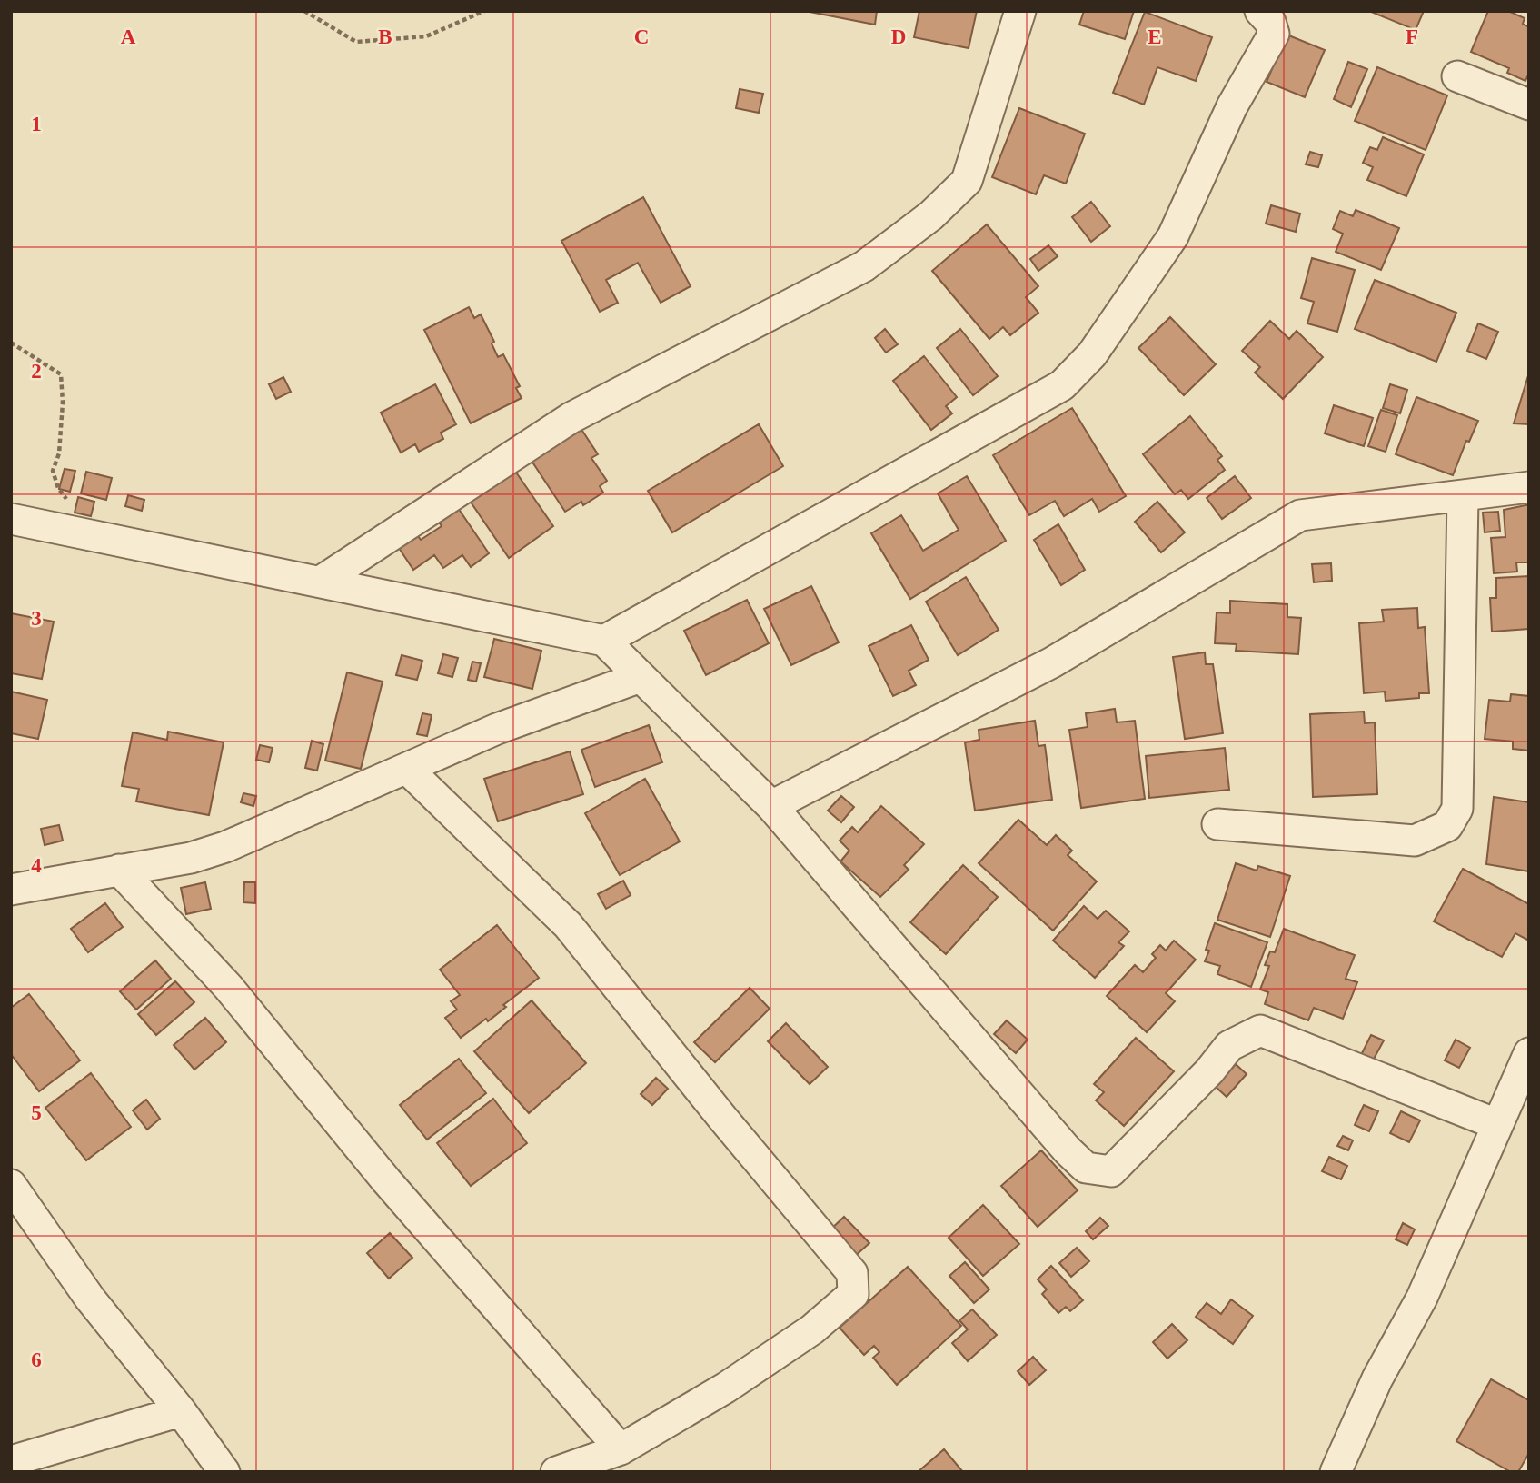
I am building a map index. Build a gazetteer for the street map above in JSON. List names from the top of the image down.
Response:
{
  "grid": {
    "columns": [
      "A",
      "B",
      "C",
      "D",
      "E",
      "F"
    ],
    "rows": [
      "1",
      "2",
      "3",
      "4",
      "5",
      "6"
    ]
  }
}
